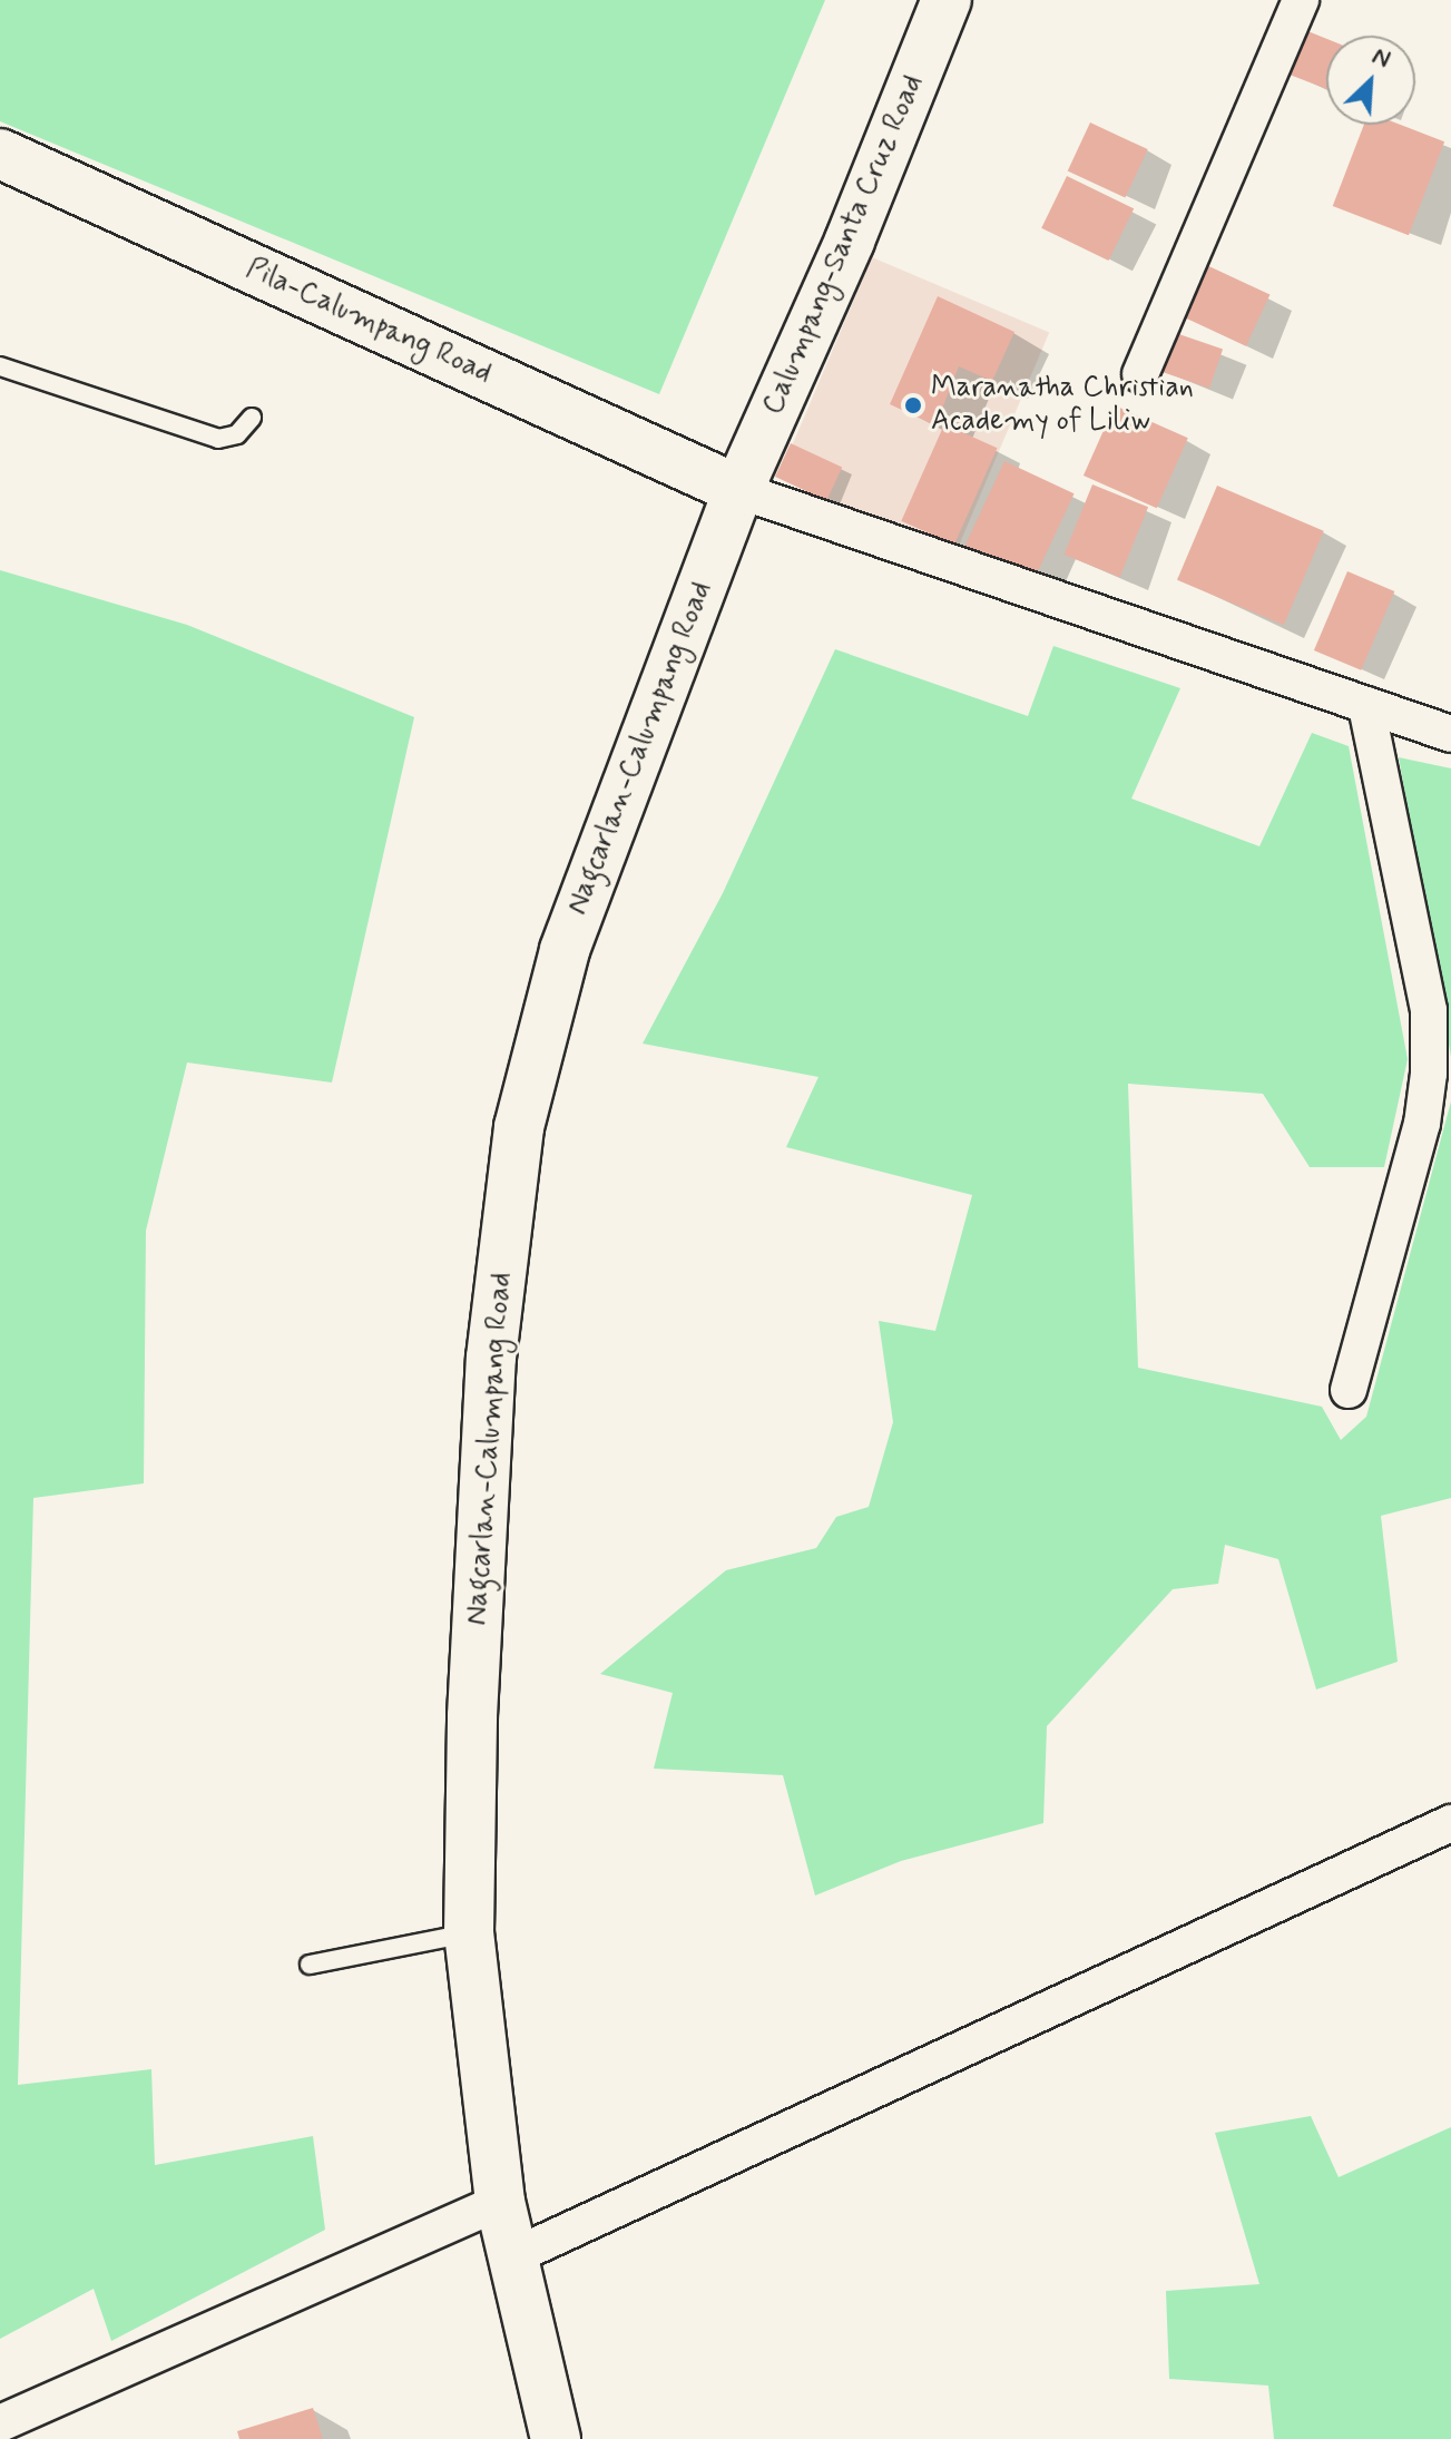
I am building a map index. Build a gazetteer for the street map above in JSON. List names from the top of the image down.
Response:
{
  "streets": {
    "main road": ["Calumpang-Santa Cruz Road", "Pila-Calumpang Road", "Nagcarlan-Calumpang Road"]
  },
  "crossings": [
    ["Calumpang-Santa Cruz Road", "Pila-Calumpang Road"],
    ["Calumpang-Santa Cruz Road", "Nagcarlan-Calumpang Road"],
    ["Pila-Calumpang Road", "Nagcarlan-Calumpang Road"]
  ],
  "places": ["Maranatha Christian Academy of Liliw"],
  "north": "top right"
}
